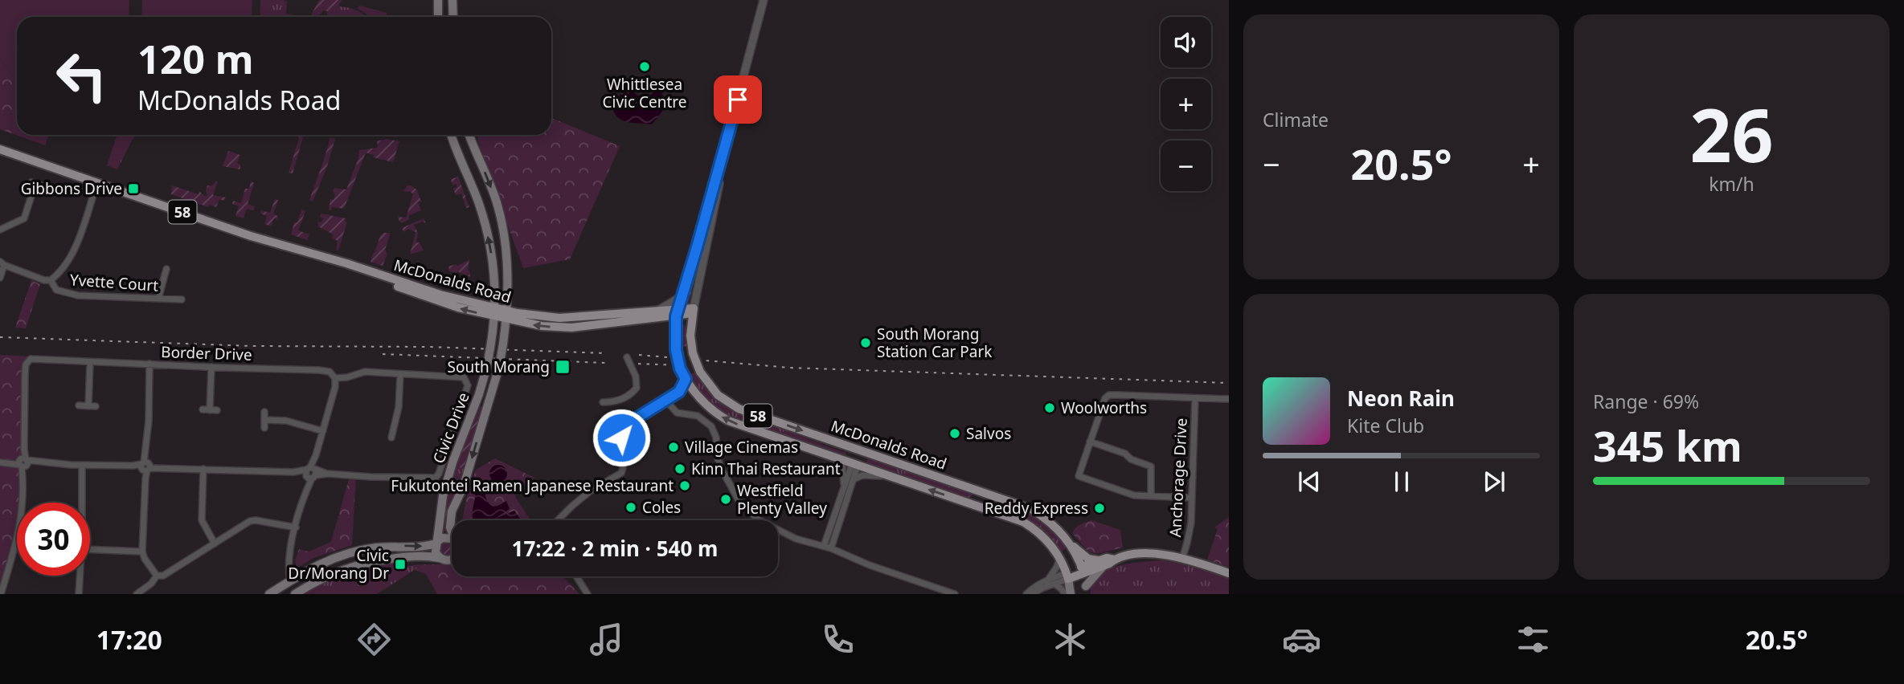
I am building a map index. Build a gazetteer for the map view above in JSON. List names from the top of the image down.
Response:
{
  "streets": {
    "main road": ["58", "McDonalds Road", "Civic Drive"],
    "street": ["Yvette Court", "Border Drive", "Anchorage Drive"]
  },
  "crossings": [
    ["58", "McDonalds Road"],
    ["McDonalds Road", "Civic Drive"]
  ],
  "places": {
    "other": [
      "Whittlesea Civic Centre",
      "South Morang Station Car Park",
      "Woolworths",
      "Salvos",
      "Village Cinemas",
      "Kinn Thai Restaurant",
      "Fukutontei Ramen Japanese Restaurant",
      "Westfield Plenty Valley",
      "Coles",
      "Reddy Express"
    ],
    "transit": ["Gibbons Drive", "South Morang", "Civic Dr/Morang Dr"]
  },
  "page": {
    "tile": [
      "Climate",
      ["26", "km/h"],
      ["Range · 69%", "345 km"]
    ],
    "map_buttons": ["+", "−"],
    "turn": ["120 m", "McDonalds Road"],
    "heat": ["−", "20.5°", "+"],
    "song": ["Neon Rain", "Kite Club"],
    "limit": "30",
    "trip": "17:22 · 2 min · 540 m",
    "tabs": ["17:20", "20.5°"]
  }
}
